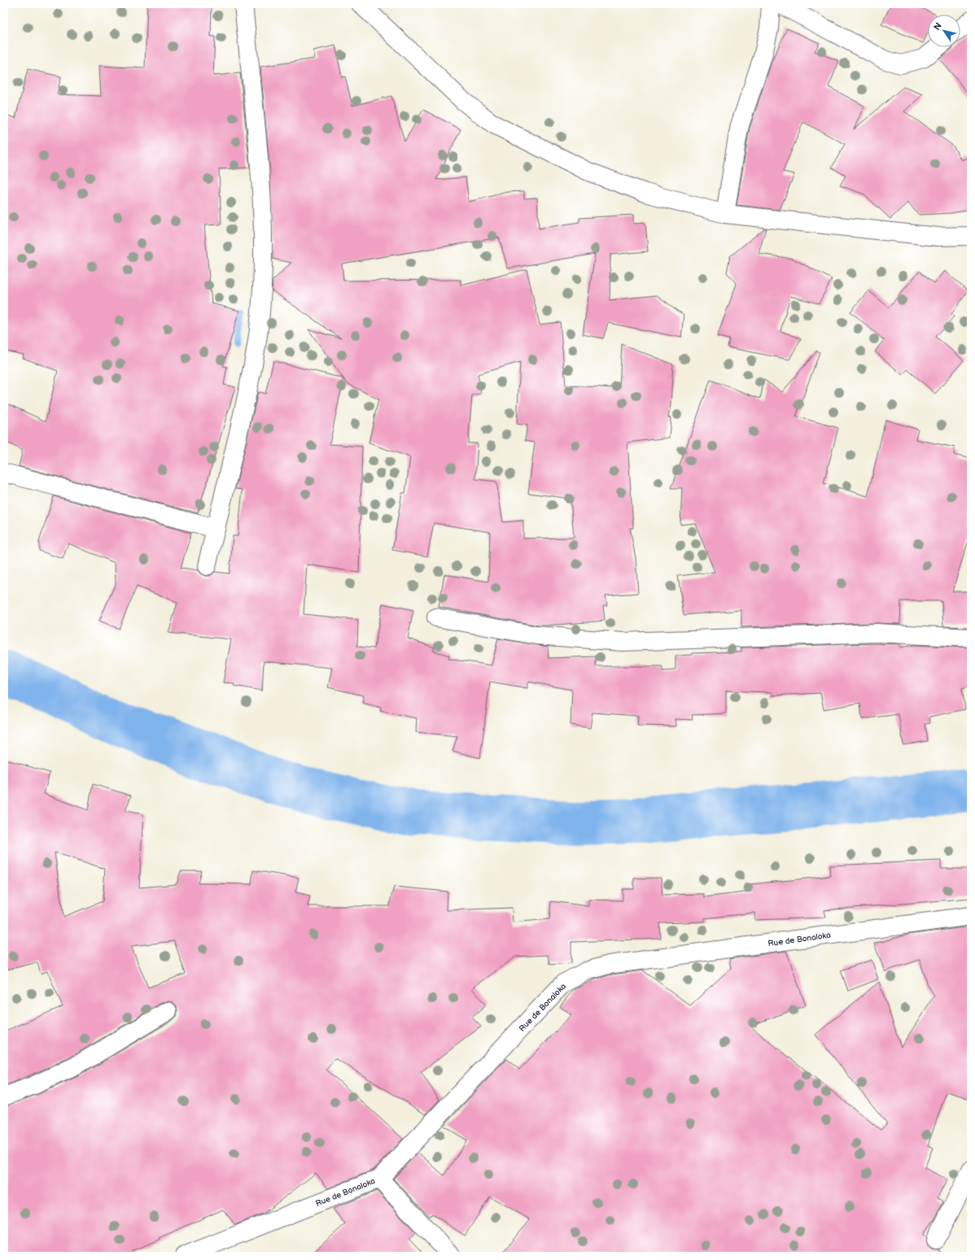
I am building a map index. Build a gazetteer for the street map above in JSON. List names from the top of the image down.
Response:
{
  "streets": {
    "street": ["Rue de Bonaloka"]
  },
  "north": "top left"
}
